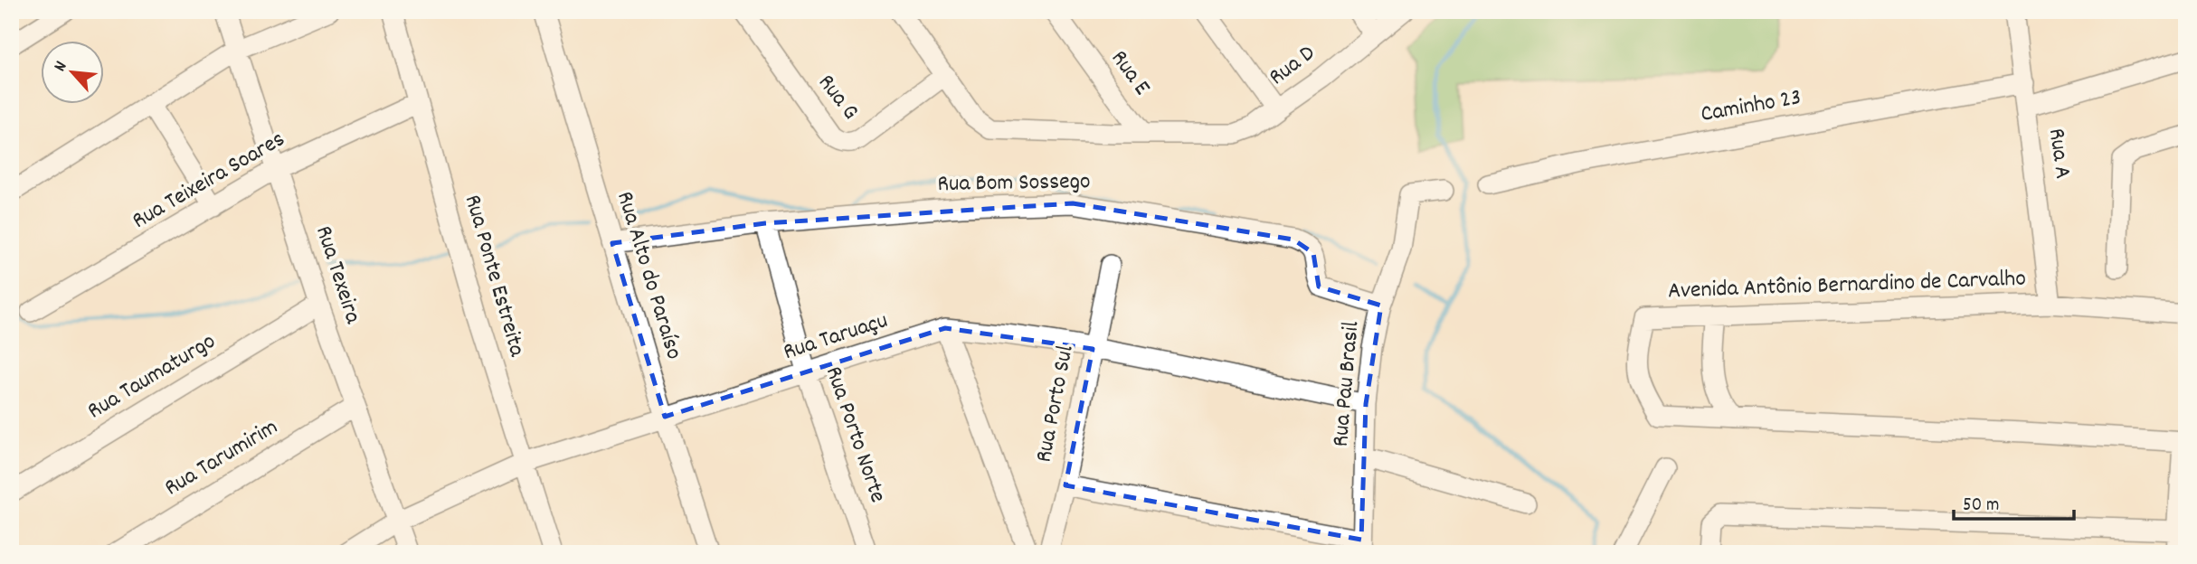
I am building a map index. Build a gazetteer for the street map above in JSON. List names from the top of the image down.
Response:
{
  "streets": {
    "street": [
      "Rua D",
      "Rua E",
      "Rua G",
      "Caminho 23",
      "Rua A",
      "Rua Teixeira Soares",
      "Rua Bom Sossego",
      "Rua Texeira",
      "Rua Ponte Estreita",
      "Rua Alto do Paraíso",
      "Avenida Antônio Bernardino de Carvalho",
      "Rua Taruaçu",
      "Rua Taumaturgo",
      "Rua Pau Brasil",
      "Rua Porto Sul",
      "Rua Porto Norte",
      "Rua Tarumirim"
    ]
  },
  "crossings": [
    ["Rua D", "Rua Bom Sossego"],
    ["Rua E", "Rua Bom Sossego"],
    ["Rua G", "Rua Bom Sossego"],
    ["Caminho 23", "Rua A"],
    ["Rua A", "Avenida Antônio Bernardino de Carvalho"],
    ["Rua Teixeira Soares", "Rua Texeira"],
    ["Rua Teixeira Soares", "Rua Ponte Estreita"],
    ["Rua Bom Sossego", "Rua Alto do Paraíso"],
    ["Rua Bom Sossego", "Rua Pau Brasil"],
    ["Rua Bom Sossego", "Rua Porto Norte"],
    ["Rua Texeira", "Rua Taruaçu"],
    ["Rua Texeira", "Rua Taumaturgo"],
    ["Rua Texeira", "Rua Tarumirim"],
    ["Rua Ponte Estreita", "Rua Taruaçu"],
    ["Rua Alto do Paraíso", "Rua Taruaçu"],
    ["Rua Taruaçu", "Rua Pau Brasil"],
    ["Rua Taruaçu", "Rua Porto Sul"],
    ["Rua Taruaçu", "Rua Porto Norte"]
  ],
  "scale_bar": "50 m",
  "north": "top left"
}
